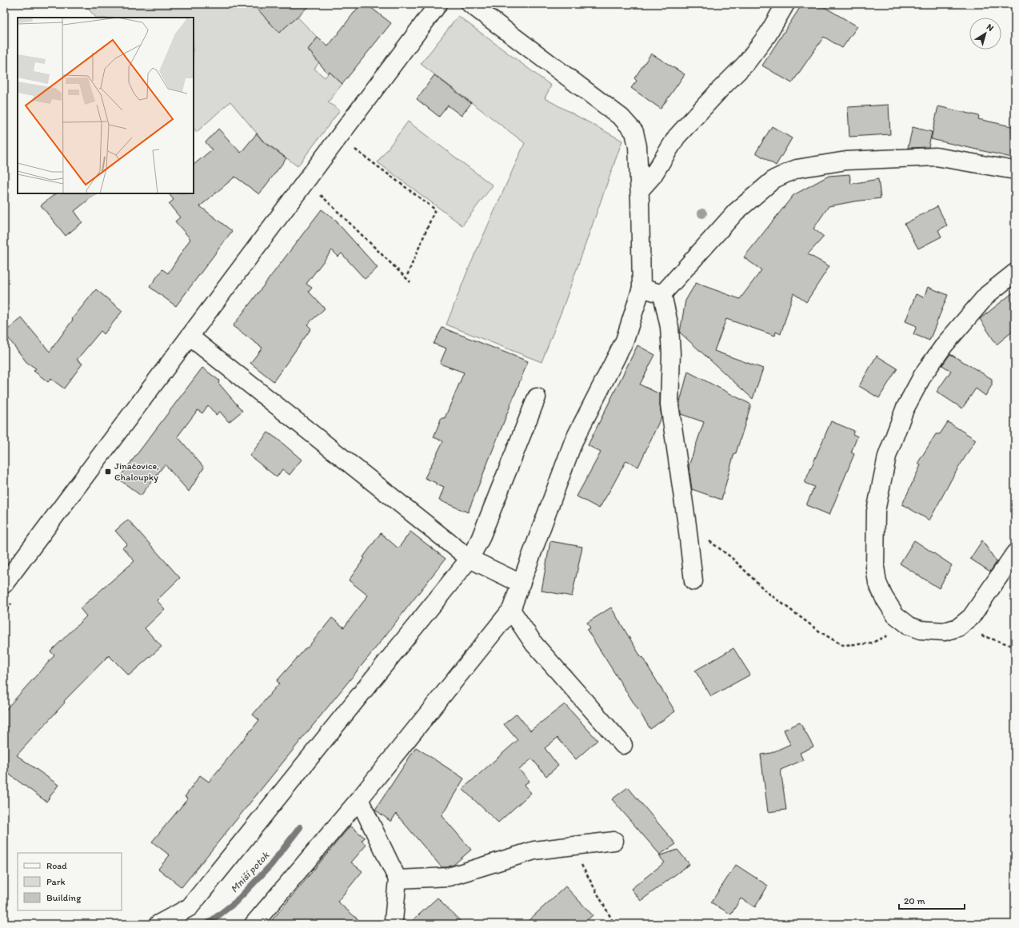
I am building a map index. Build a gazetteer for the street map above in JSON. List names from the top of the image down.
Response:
{
  "water": ["Mniší potok"],
  "places": {
    "transit": ["Jinačovice, Chaloupky"]
  },
  "legend": ["Road", "Park", "Building"],
  "scale_bar": "20 m",
  "north": "top right"
}
